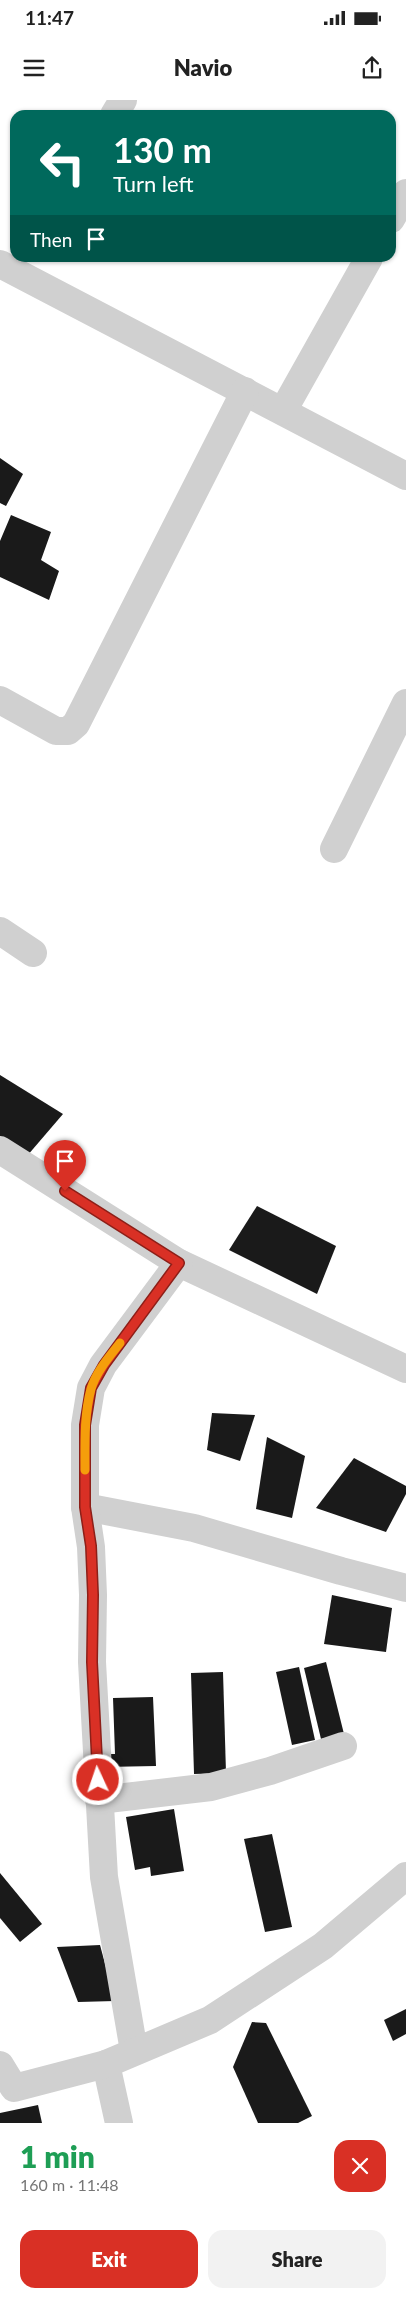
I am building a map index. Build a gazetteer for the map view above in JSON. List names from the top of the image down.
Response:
{
  "page": {
    "status": "11:47",
    "header": "Navio",
    "turn": ["130 m", "Turn left"],
    "then": "Then",
    "heading": ["1 min", "160 m · 11:48"],
    "buttons": ["Exit", "Share"]
  }
}
